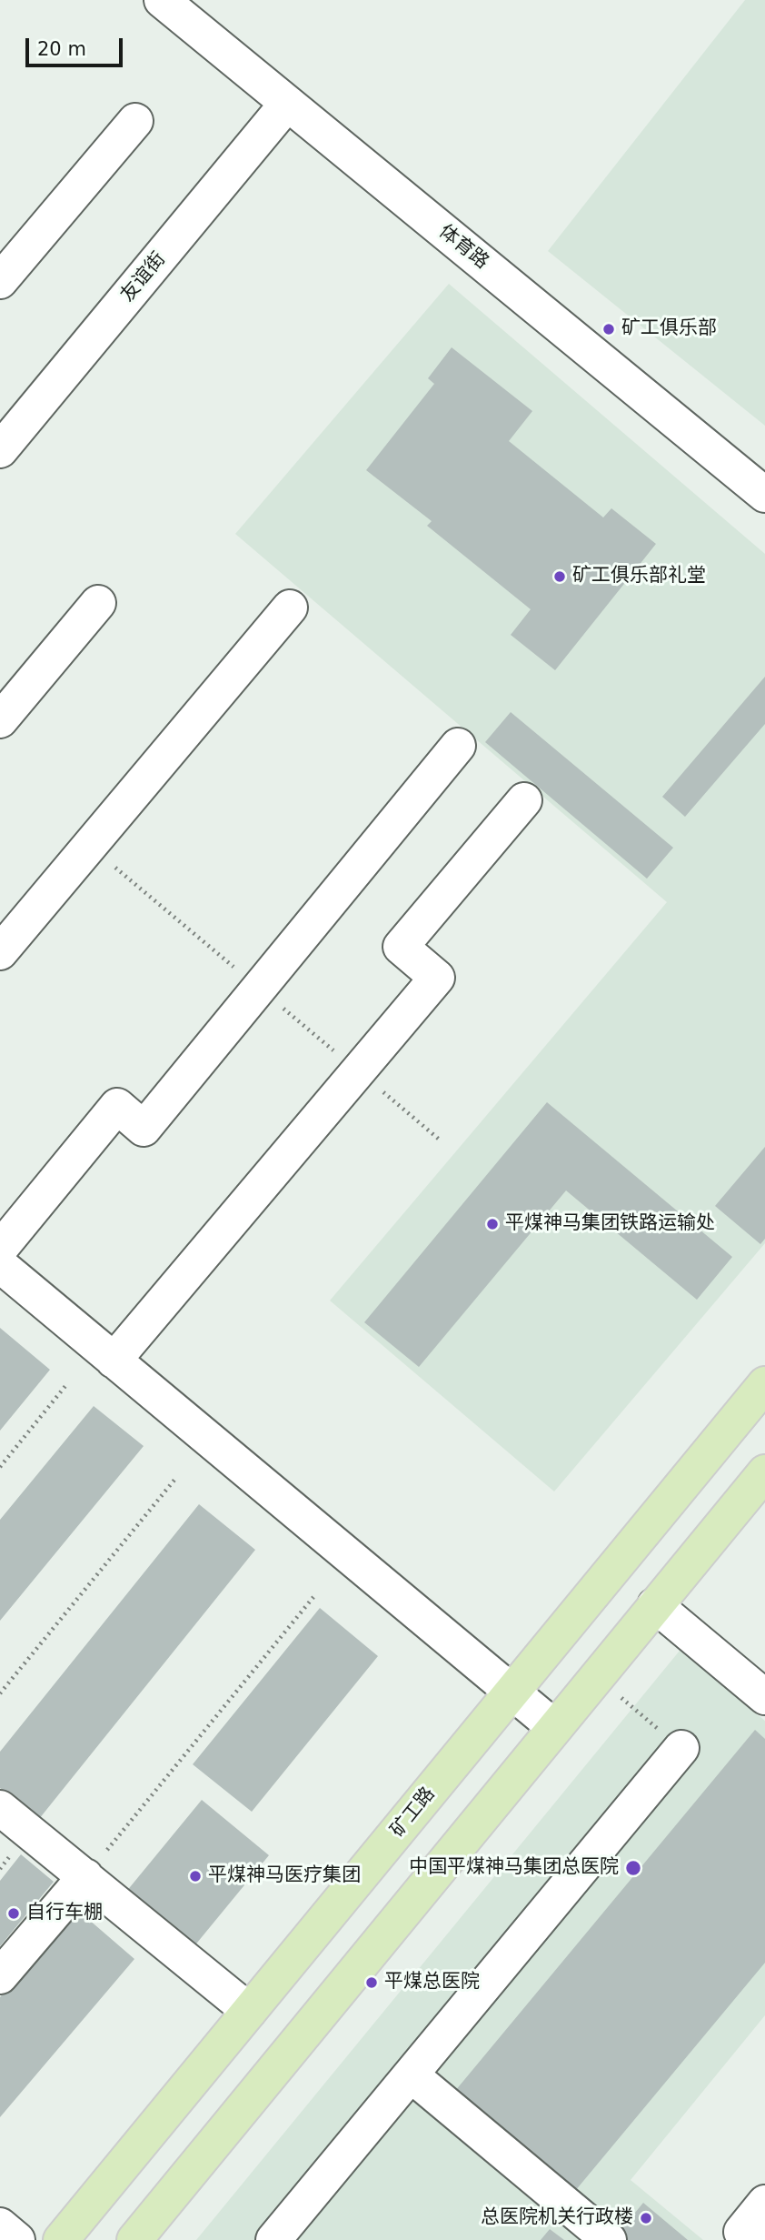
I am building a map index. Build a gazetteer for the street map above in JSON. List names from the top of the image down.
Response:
{
  "streets": {
    "main road": ["矿工路"],
    "street": ["体育路", "友谊街"]
  },
  "crossings": [
    ["体育路", "友谊街"]
  ],
  "places": [
    "矿工俱乐部",
    "矿工俱乐部礼堂",
    "平煤神马集团铁路运输处",
    "中国平煤神马集团总医院",
    "平煤神马医疗集团",
    "自行车棚",
    "平煤总医院",
    "总医院机关行政楼"
  ],
  "scale_bar": "20 m"
}
